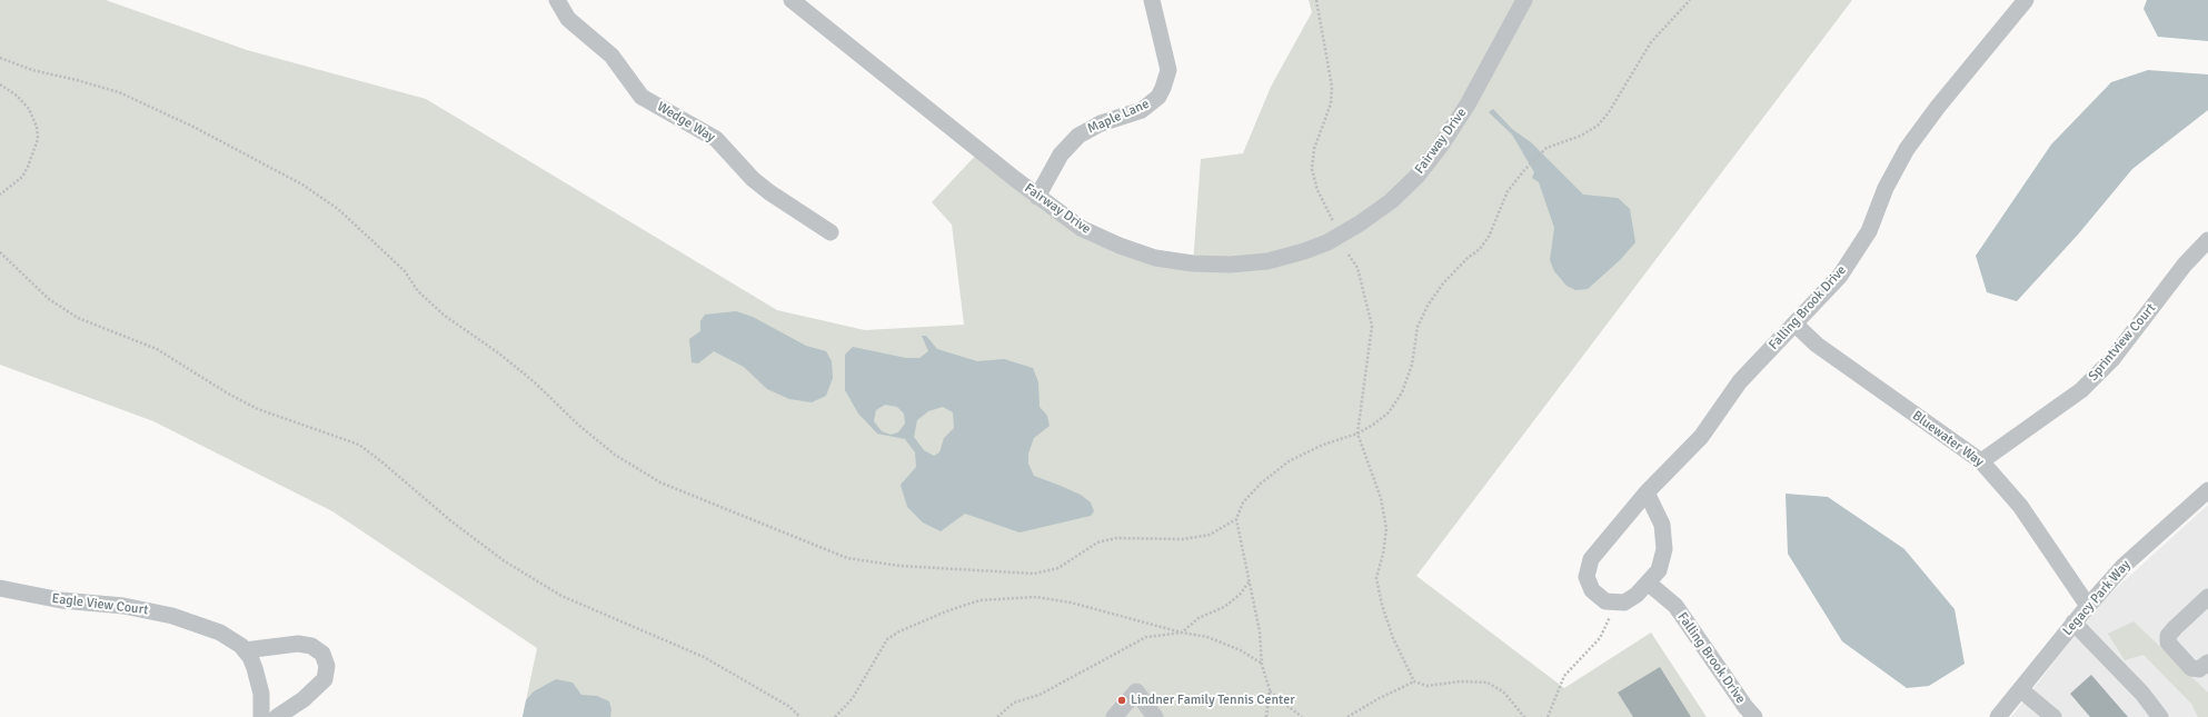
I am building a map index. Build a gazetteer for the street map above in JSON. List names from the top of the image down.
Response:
{
  "streets": {
    "street": [
      "Maple Lane",
      "Wedge Way",
      "Fairway Drive",
      "Falling Brook Drive",
      "Sprintview Court",
      "Bluewater Way",
      "Legacy Park Way",
      "Eagle View Court"
    ]
  },
  "crossings": [
    ["Maple Lane", "Fairway Drive"],
    ["Falling Brook Drive", "Bluewater Way"],
    ["Sprintview Court", "Bluewater Way"],
    ["Bluewater Way", "Legacy Park Way"]
  ],
  "places": ["Lindner Family Tennis Center"]
}
